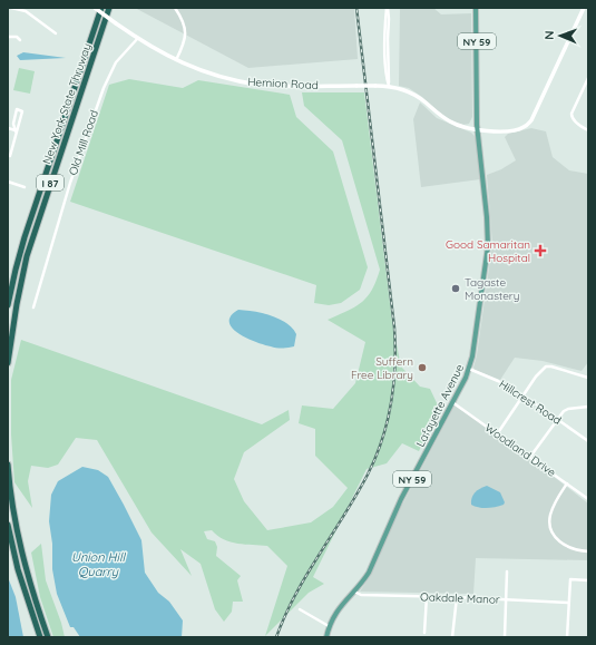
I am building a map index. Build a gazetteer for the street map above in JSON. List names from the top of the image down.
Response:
{
  "streets": {
    "highway": ["New York State Thruway", "I 87"],
    "main road": ["NY 59", "Lafayette Avenue"],
    "street": [
      "Hemion Road",
      "Old Mill Road",
      "Hillcrest Road",
      "Woodland Drive",
      "Oakdale Manor"
    ]
  },
  "crossings": [
    ["NY 59", "Hemion Road"],
    ["NY 59", "Lafayette Avenue"],
    ["Hemion Road", "Old Mill Road"],
    ["Hemion Road", "Lafayette Avenue"],
    ["Hillcrest Road", "Lafayette Avenue"],
    ["Lafayette Avenue", "Woodland Drive"],
    ["Lafayette Avenue", "Oakdale Manor"]
  ],
  "water": ["Union Hill Quarry"],
  "places": {
    "health": ["Good Samaritan Hospital"],
    "other": ["Tagaste Monastery", "Suffern Free Library"]
  },
  "north": "left"
}
